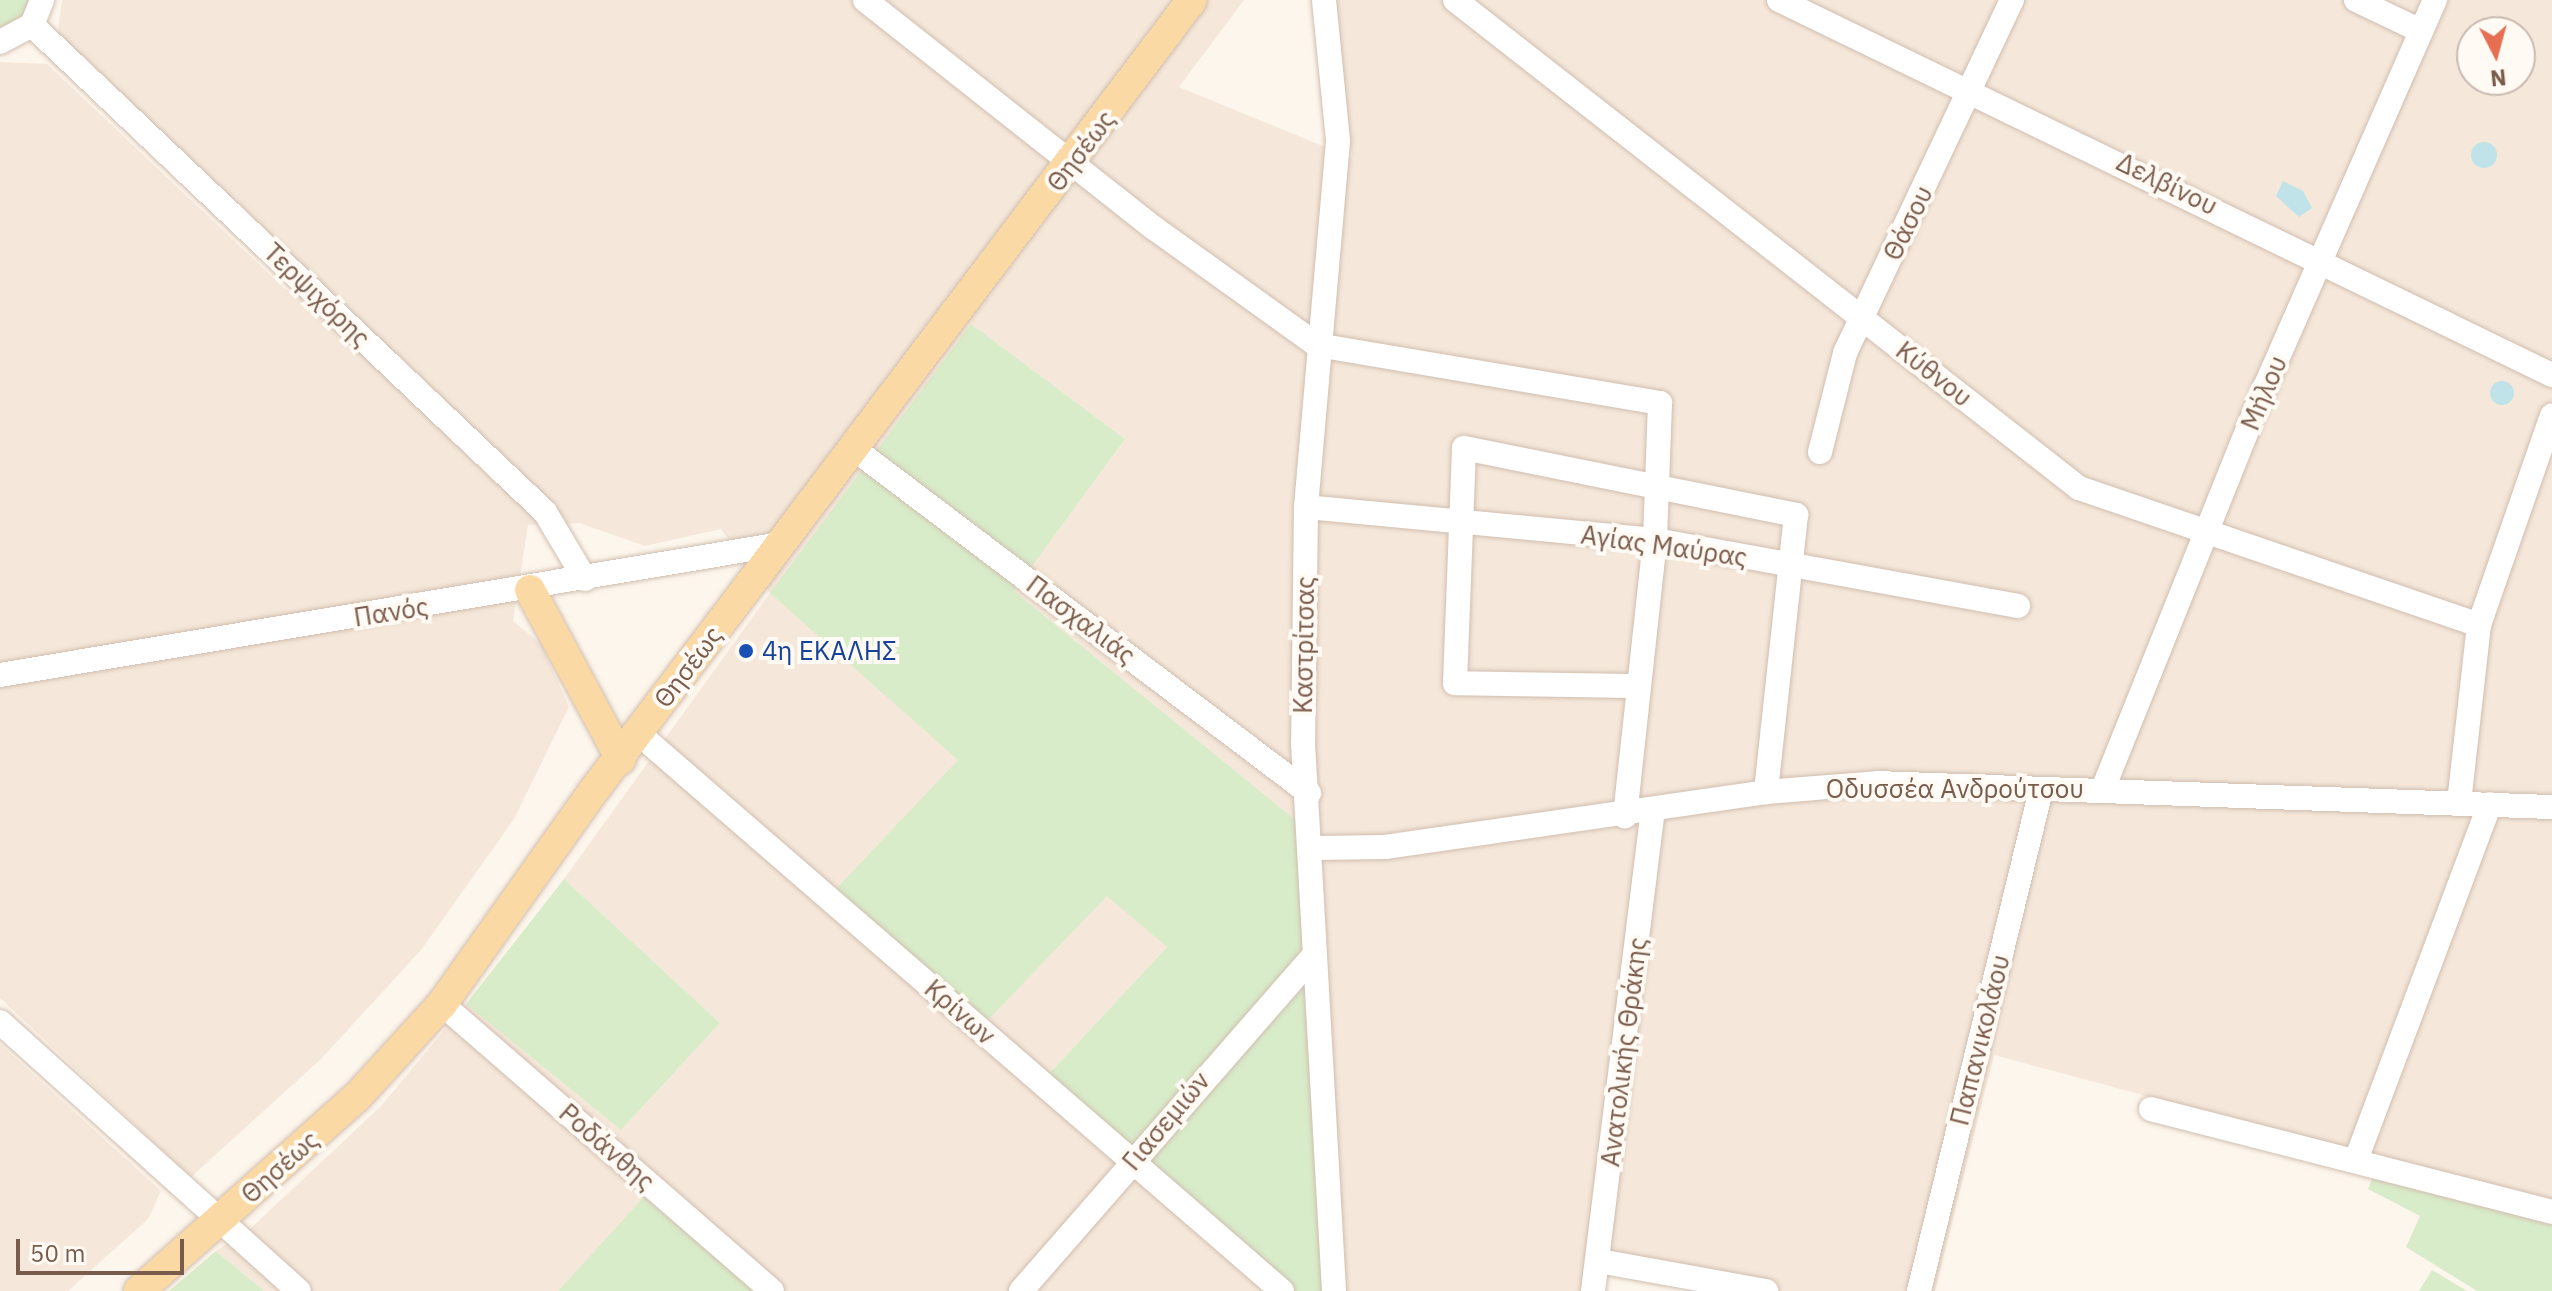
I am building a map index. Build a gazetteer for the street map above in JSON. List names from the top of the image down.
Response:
{
  "streets": {
    "main road": ["Θησέως"],
    "street": [
      "Δελβίνου",
      "Θάσου",
      "Τερψιχόρης",
      "Κύθνου",
      "Μήλου",
      "Αγίας Μαύρας",
      "Πανός",
      "Πασχαλιάς",
      "Καστρίτσας",
      "Οδυσσέα Ανδρούτσου",
      "Κρίνων",
      "Παπανικολάου",
      "Ανατολικής Θράκης",
      "Γιασεμιών",
      "Ροδάνθης"
    ]
  },
  "crossings": [
    ["Θησέως", "Πανός"],
    ["Θησέως", "Πασχαλιάς"],
    ["Θησέως", "Κρίνων"],
    ["Θησέως", "Ροδάνθης"],
    ["Δελβίνου", "Θάσου"],
    ["Δελβίνου", "Μήλου"],
    ["Θάσου", "Κύθνου"],
    ["Τερψιχόρης", "Πανός"],
    ["Κύθνου", "Μήλου"],
    ["Μήλου", "Οδυσσέα Ανδρούτσου"],
    ["Αγίας Μαύρας", "Καστρίτσας"],
    ["Πασχαλιάς", "Καστρίτσας"],
    ["Καστρίτσας", "Οδυσσέα Ανδρούτσου"],
    ["Καστρίτσας", "Γιασεμιών"],
    ["Οδυσσέα Ανδρούτσου", "Παπανικολάου"],
    ["Οδυσσέα Ανδρούτσου", "Ανατολικής Θράκης"],
    ["Κρίνων", "Γιασεμιών"]
  ],
  "places": ["4η ΕΚΑΛΗΣ"],
  "scale_bar": "50 m",
  "north": "bottom"
}
